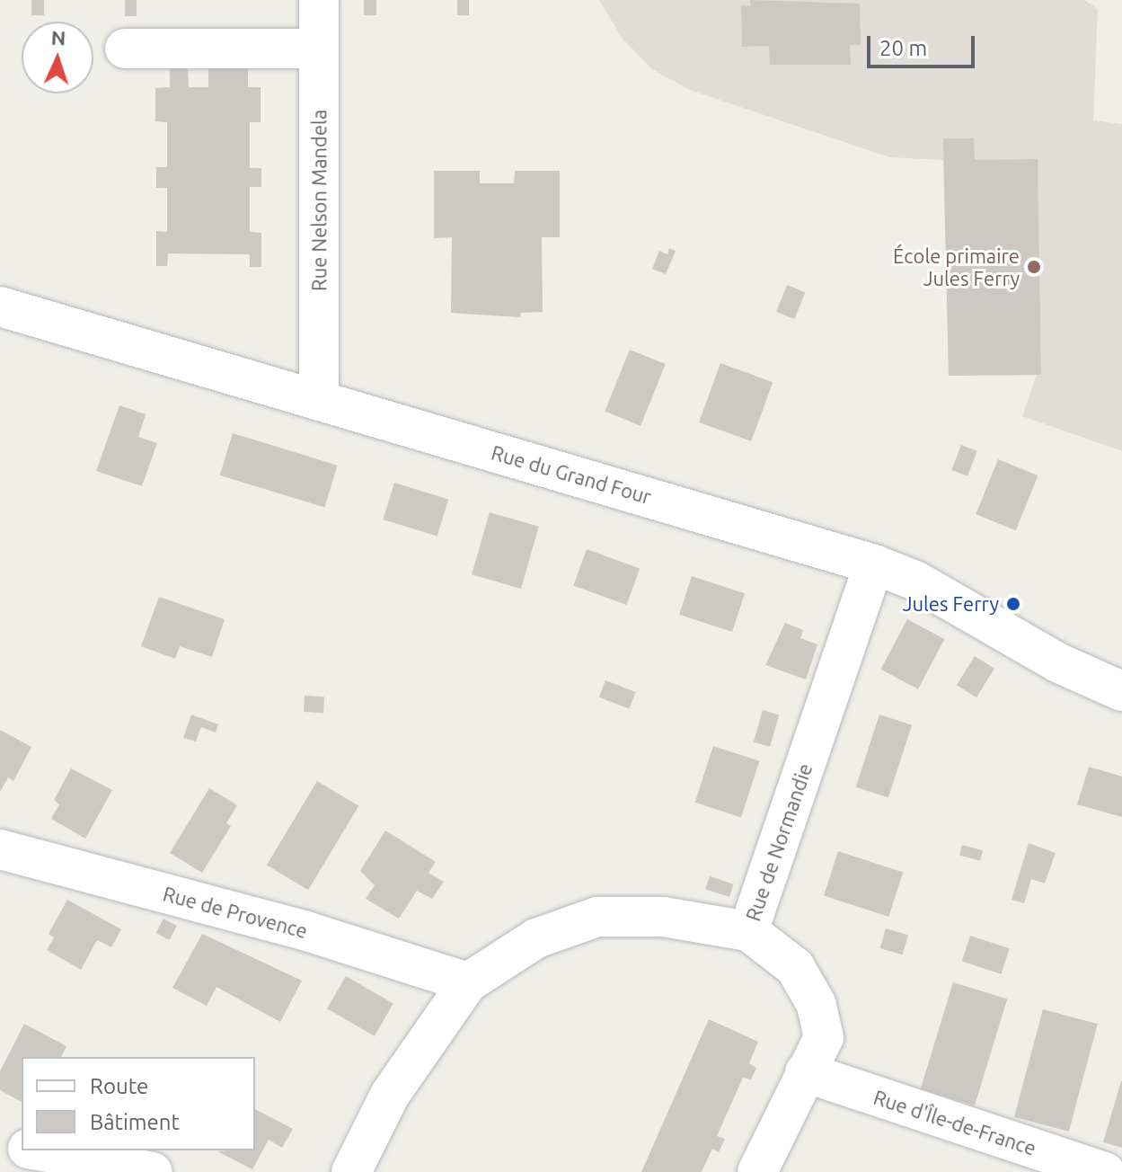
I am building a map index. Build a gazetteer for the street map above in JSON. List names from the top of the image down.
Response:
{
  "streets": {
    "street": [
      "Rue Nelson Mandela",
      "Rue du Grand Four",
      "Rue de Normandie",
      "Rue de Provence",
      "Rue d'Île-de-France"
    ]
  },
  "crossings": [
    ["Rue Nelson Mandela", "Rue du Grand Four"],
    ["Rue du Grand Four", "Rue de Normandie"],
    ["Rue de Normandie", "Rue d'Île-de-France"]
  ],
  "places": ["École primaire Jules Ferry", "Jules Ferry"],
  "legend": ["Route", "Bâtiment"],
  "scale_bar": "20 m",
  "north": "top"
}
